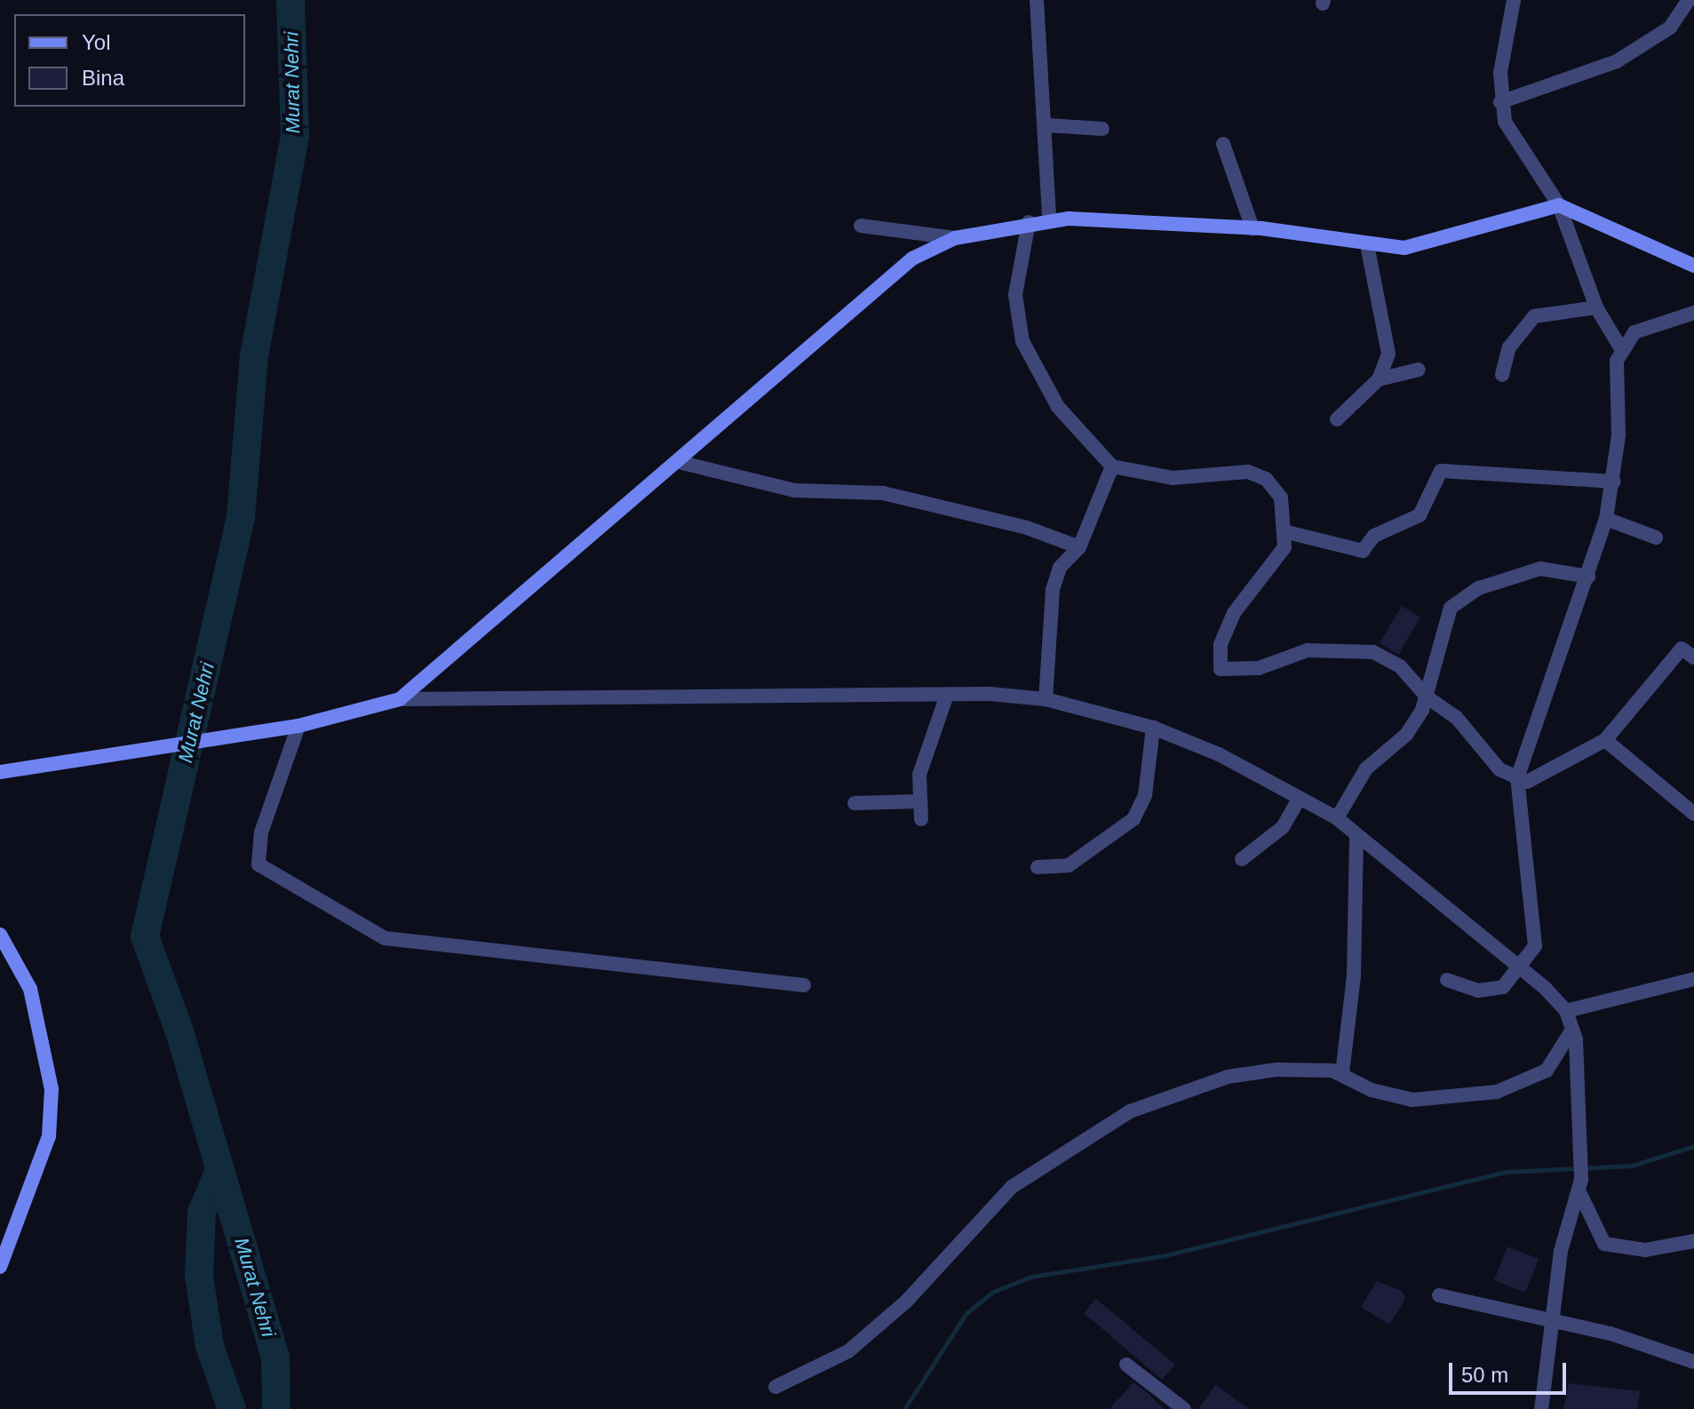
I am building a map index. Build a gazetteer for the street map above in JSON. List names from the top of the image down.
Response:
{
  "water": ["Murat Nehri"],
  "legend": ["Yol", "Bina"],
  "scale_bar": "50 m"
}
